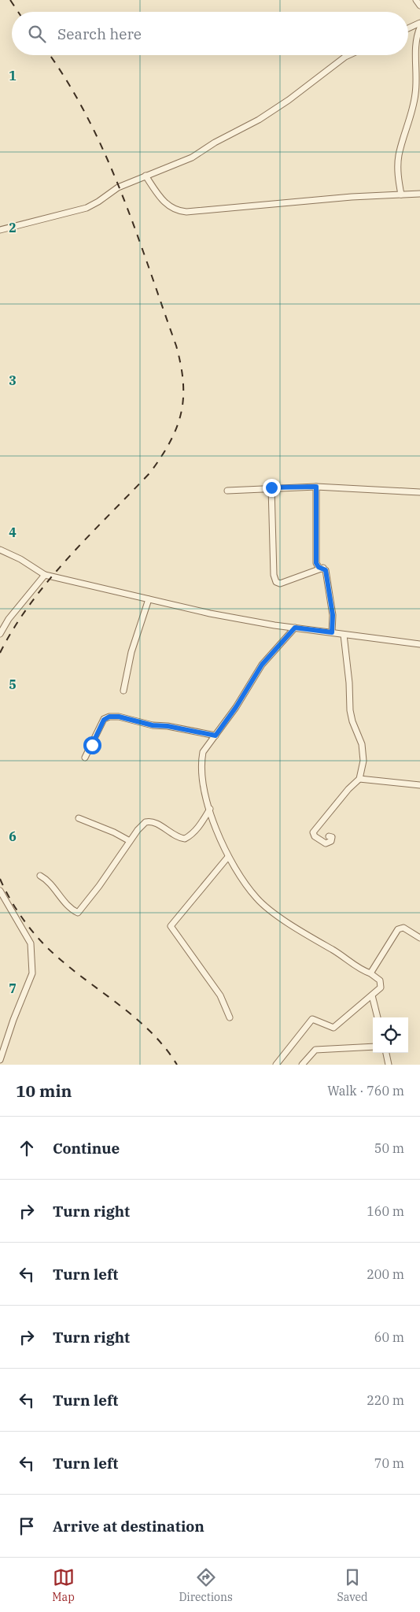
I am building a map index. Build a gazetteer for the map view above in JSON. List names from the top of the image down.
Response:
{
  "page": {
    "search": "Search here",
    "heading": ["10 min", "Walk · 760 m"],
    "list": [
      ["Continue", "50 m"],
      ["Turn right", "160 m"],
      ["Turn left", "200 m"],
      ["Turn right", "60 m"],
      ["Turn left", "220 m"],
      ["Turn left", "70 m"],
      "Arrive at destination"
    ],
    "nav": ["Map", "Directions", "Saved"]
  },
  "grid": {
    "rows": [
      "1",
      "2",
      "3",
      "4",
      "5",
      "6",
      "7"
    ]
  }
}
